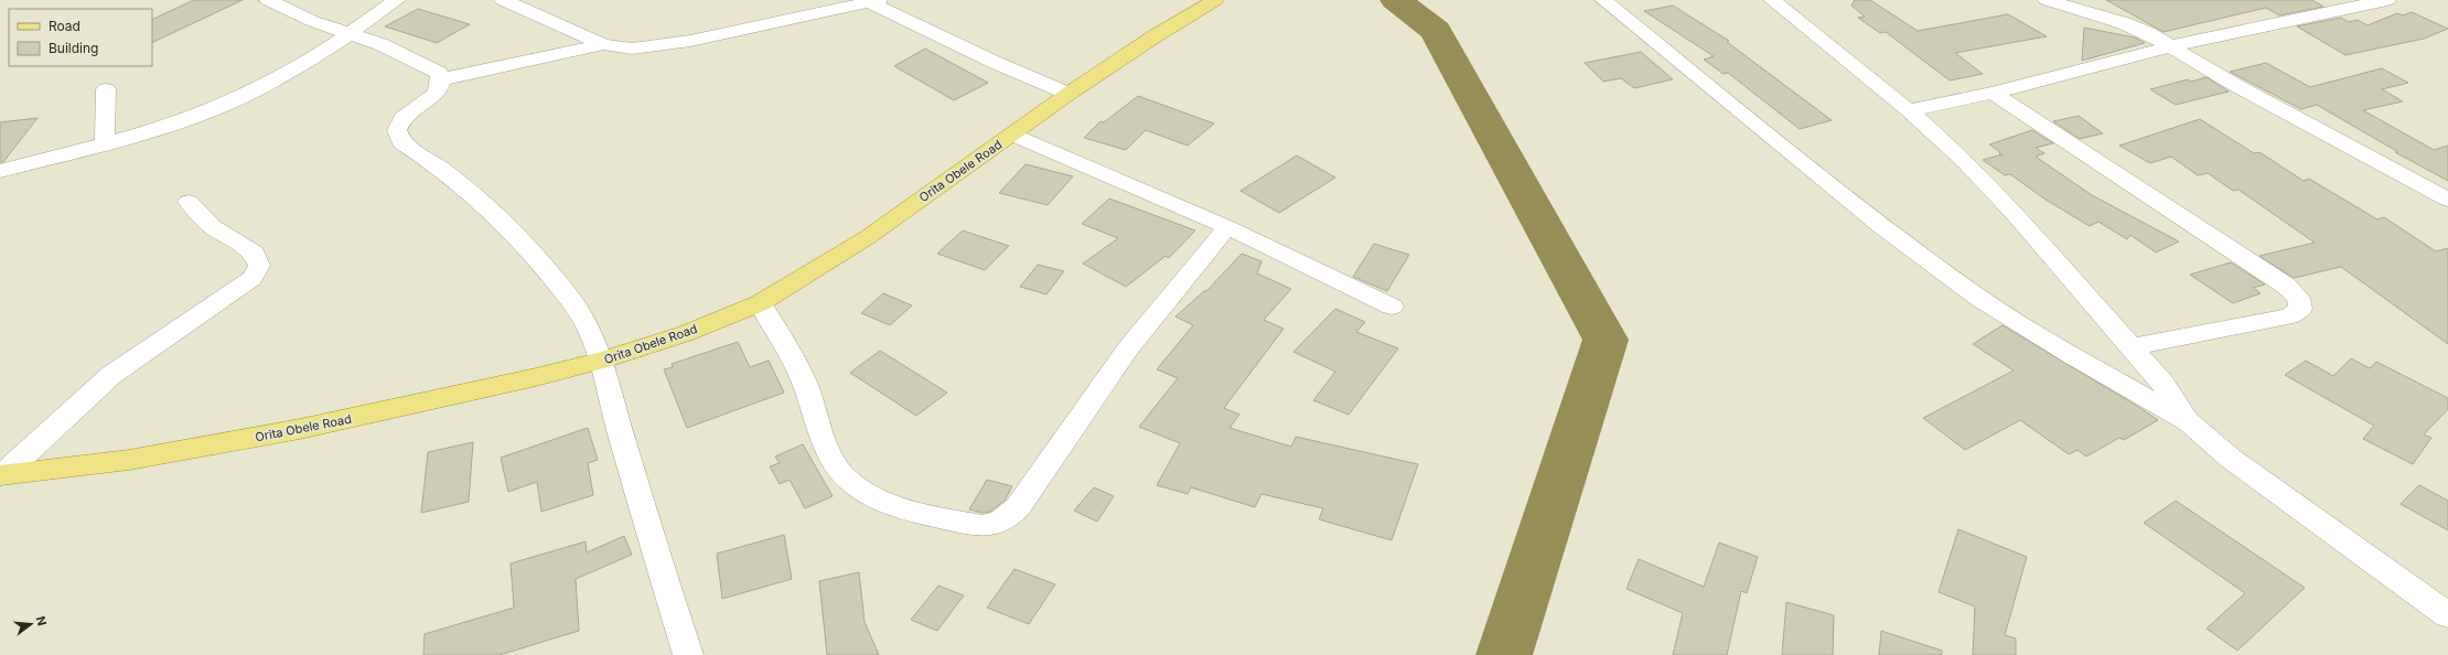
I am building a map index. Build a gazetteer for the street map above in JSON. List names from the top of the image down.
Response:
{
  "streets": {
    "main road": ["Orita Obele Road"]
  },
  "legend": ["Road", "Building"],
  "north": "right"
}
